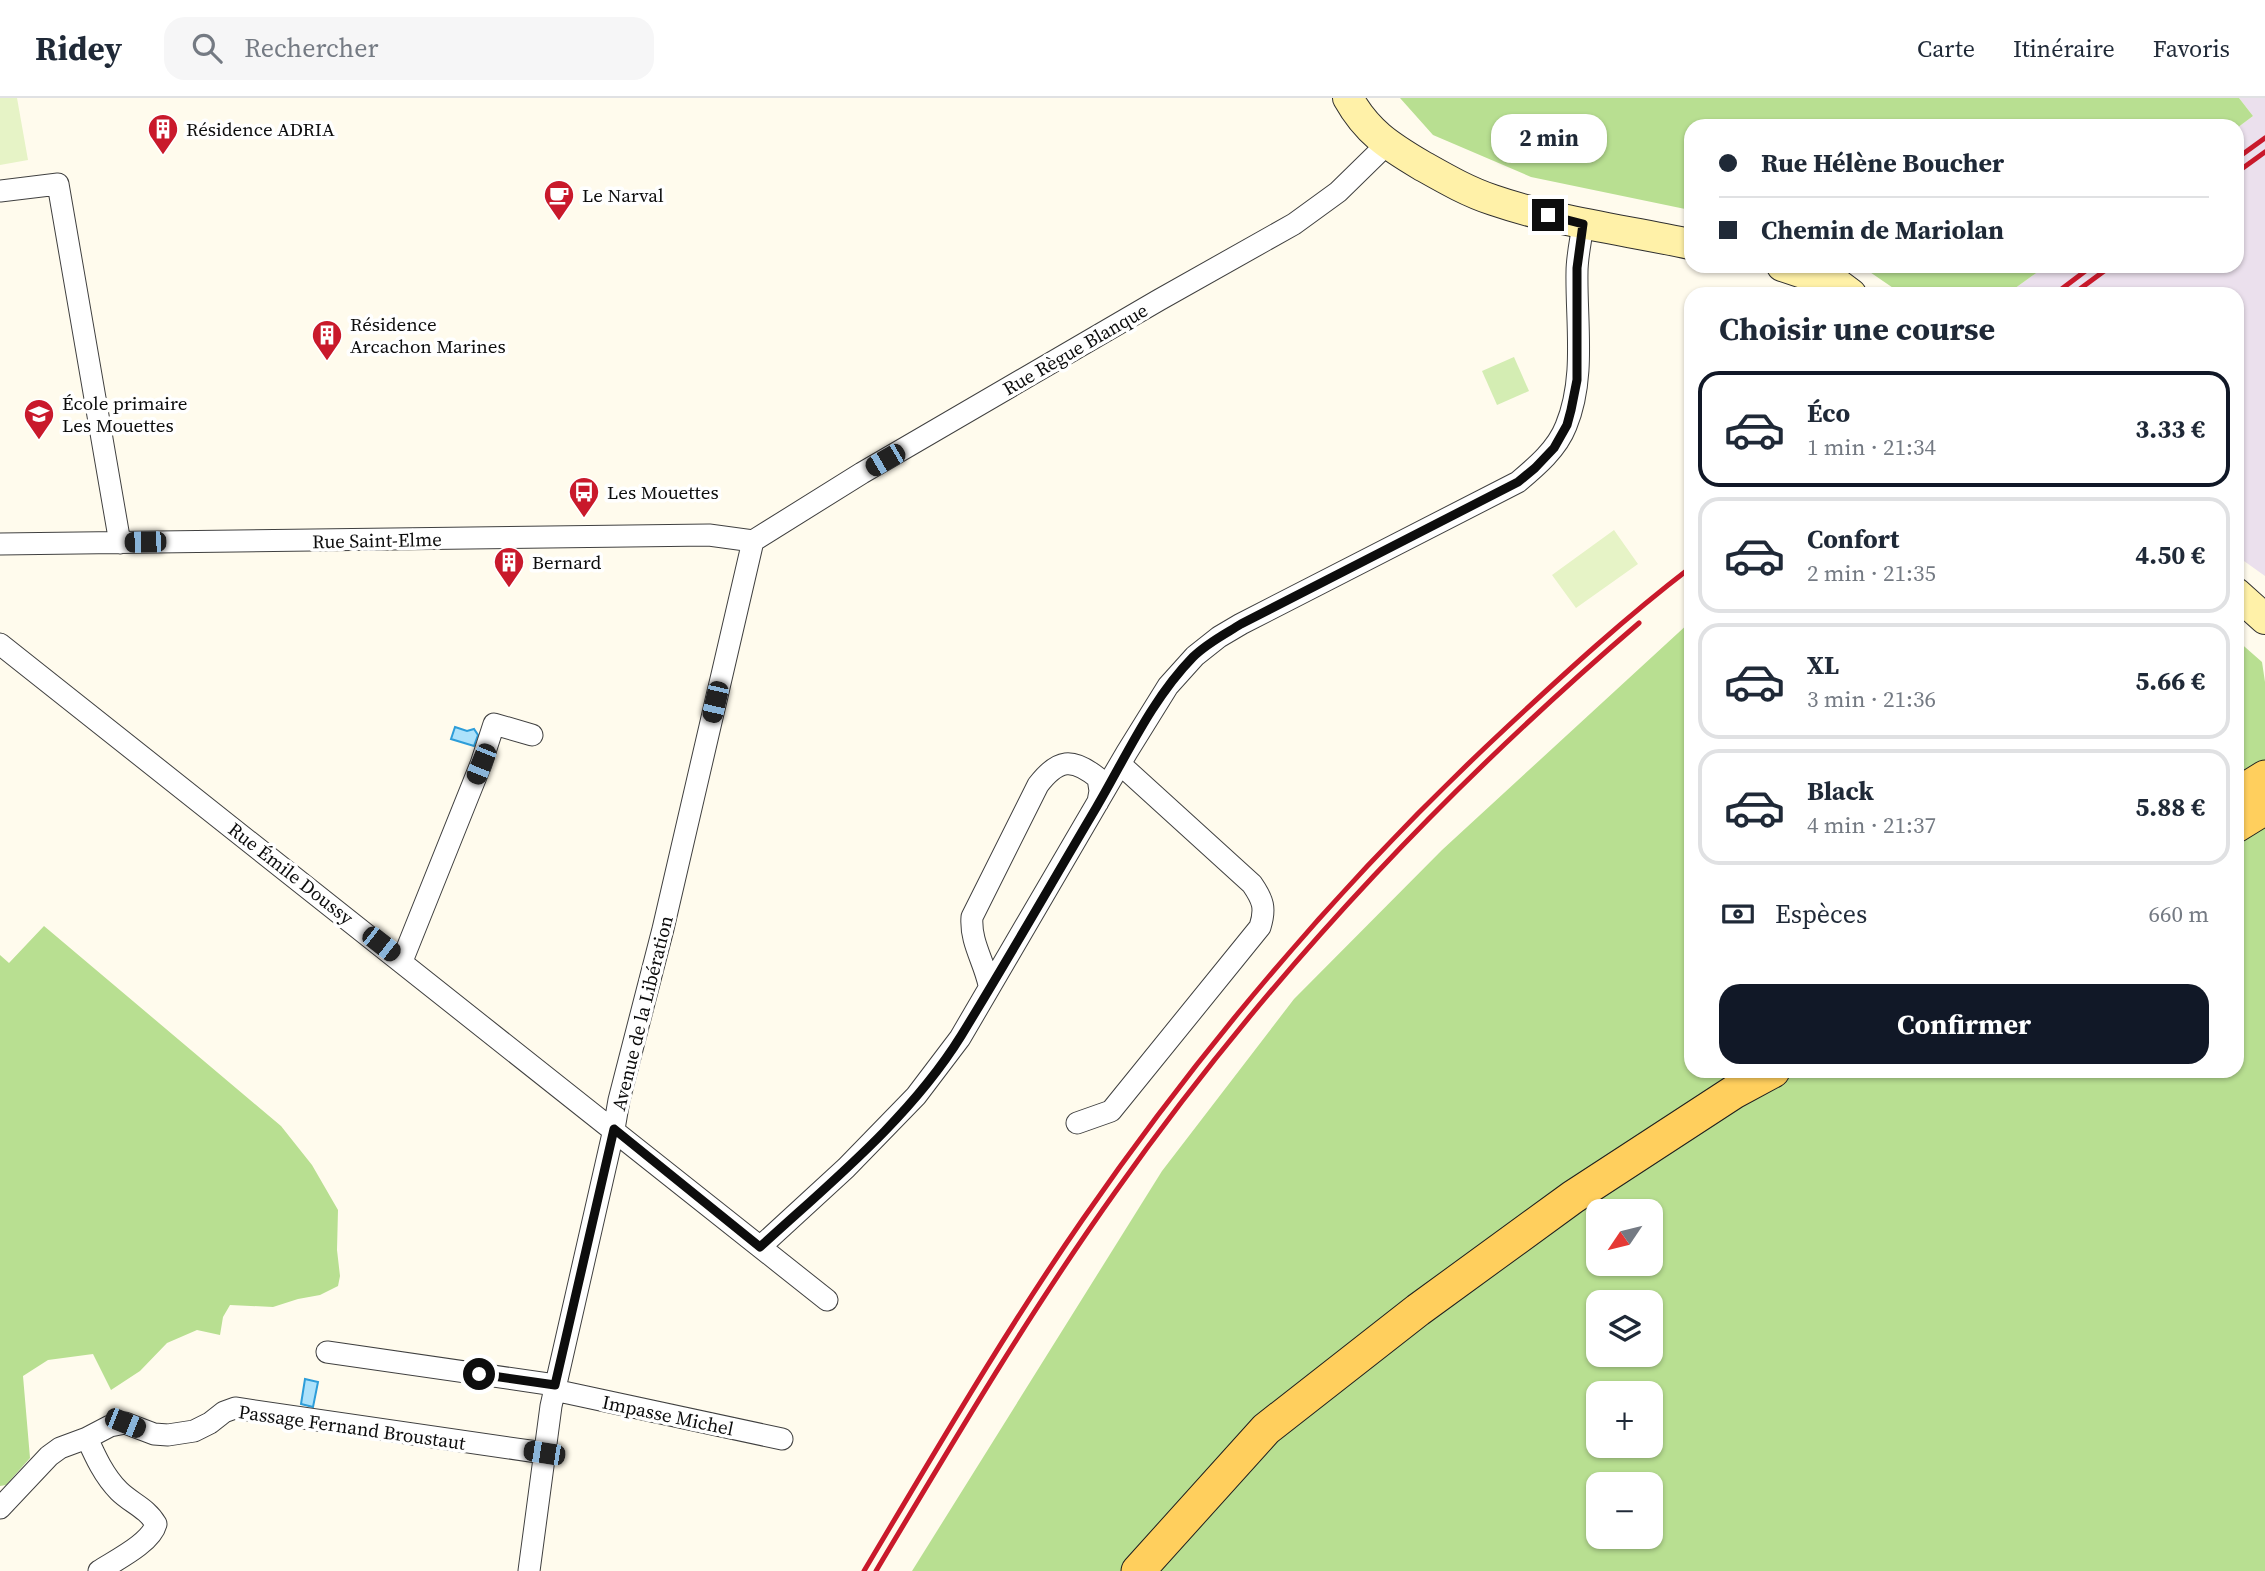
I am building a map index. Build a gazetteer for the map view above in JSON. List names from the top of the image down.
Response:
{
  "streets": {
    "street": [
      "Rue Règue Blanque",
      "Rue Saint-Elme",
      "Rue Émile Doussy",
      "Avenue de la Libération",
      "Impasse Michel",
      "Passage Fernand Broustaut"
    ]
  },
  "crossings": [
    ["Rue Règue Blanque", "Rue Saint-Elme"],
    ["Rue Règue Blanque", "Avenue de la Libération"],
    ["Rue Saint-Elme", "Avenue de la Libération"],
    ["Rue Émile Doussy", "Avenue de la Libération"],
    ["Avenue de la Libération", "Impasse Michel"],
    ["Avenue de la Libération", "Passage Fernand Broustaut"]
  ],
  "places": {
    "building": ["Résidence ADRIA", "Résidence Arcachon Marines", "Bernard"],
    "cafe": ["Le Narval"],
    "school or university": ["École primaire Les Mouettes"],
    "bus stop": ["Les Mouettes"]
  },
  "north": "bottom left",
  "page": {
    "header": "Ridey",
    "search": "Rechercher",
    "nav": ["Carte", "Itinéraire", "Favoris"],
    "bubble": "2 min",
    "banner": ["Rue Hélène Boucher", "Chemin de Mariolan"],
    "heading": "Choisir une course",
    "list": [
      {
        "name": "Éco",
        "note": "1 min · 21:34",
        "value": "3.33 €"
      },
      {
        "name": "Confort",
        "note": "2 min · 21:35",
        "value": "4.50 €"
      },
      {
        "name": "XL",
        "note": "3 min · 21:36",
        "value": "5.66 €"
      },
      {
        "name": "Black",
        "note": "4 min · 21:37",
        "value": "5.88 €"
      }
    ],
    "pay": ["Espèces", "660 m"],
    "buttons": "Confirmer",
    "map_buttons": ["+", "−"]
  }
}
